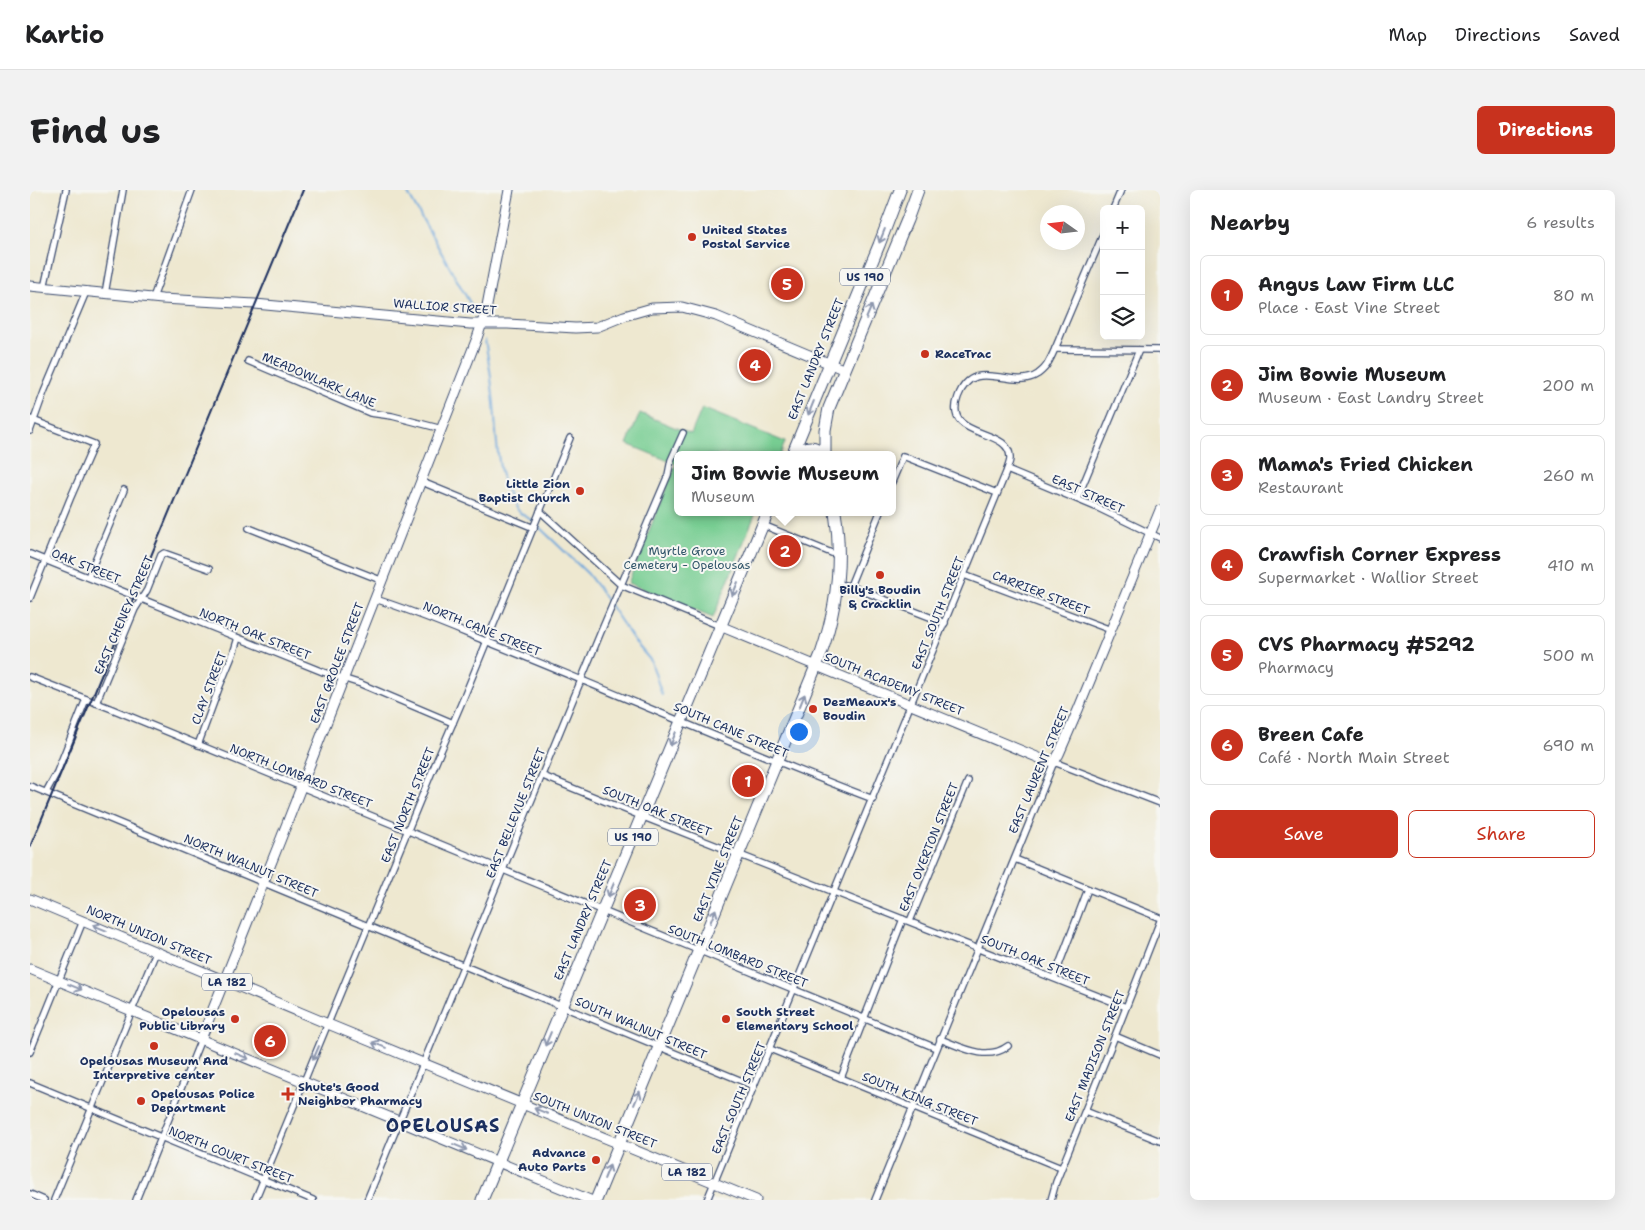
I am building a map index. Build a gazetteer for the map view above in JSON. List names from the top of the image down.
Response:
{
  "streets": {
    "highway": ["US 190", "EAST LANDRY STREET", "EAST VINE STREET"],
    "street": [
      "WALLIOR STREET",
      "MEADOWLARK LANE",
      "EAST STREET",
      "OAK STREET",
      "CARRIER STREET",
      "EAST SOUTH STREET",
      "EAST CHENEY STREET",
      "NORTH CANE STREET",
      "NORTH OAK STREET",
      "EAST GROLEE STREET",
      "SOUTH ACADEMY STREET",
      "CLAY STREET",
      "SOUTH CANE STREET",
      "EAST LAURENT STREET",
      "NORTH LOMBARD STREET",
      "EAST NORTH STREET",
      "SOUTH OAK STREET",
      "EAST BELLEVUE STREET",
      "EAST OVERTON STREET",
      "NORTH WALNUT STREET",
      "NORTH UNION STREET",
      "SOUTH LOMBARD STREET",
      "LA 182",
      "SOUTH WALNUT STREET",
      "EAST MADISON STREET",
      "SOUTH KING STREET",
      "SOUTH UNION STREET",
      "NORTH COURT STREET"
    ]
  },
  "crossings": [
    ["US 190", "WALLIOR STREET"],
    ["WALLIOR STREET", "EAST LANDRY STREET"],
    ["WALLIOR STREET", "EAST GROLEE STREET"],
    ["EAST LANDRY STREET", "SOUTH ACADEMY STREET"],
    ["EAST LANDRY STREET", "SOUTH CANE STREET"],
    ["EAST LANDRY STREET", "SOUTH OAK STREET"],
    ["EAST LANDRY STREET", "SOUTH LOMBARD STREET"],
    ["EAST LANDRY STREET", "SOUTH WALNUT STREET"],
    ["EAST LANDRY STREET", "SOUTH UNION STREET"],
    ["MEADOWLARK LANE", "EAST GROLEE STREET"],
    ["EAST STREET", "EAST SOUTH STREET"],
    ["EAST STREET", "EAST LAURENT STREET"],
    ["OAK STREET", "NORTH OAK STREET"],
    ["CARRIER STREET", "EAST SOUTH STREET"],
    ["CARRIER STREET", "EAST LAURENT STREET"],
    ["EAST SOUTH STREET", "SOUTH ACADEMY STREET"],
    ["EAST SOUTH STREET", "SOUTH CANE STREET"],
    ["EAST SOUTH STREET", "SOUTH OAK STREET"],
    ["EAST SOUTH STREET", "SOUTH LOMBARD STREET"],
    ["EAST SOUTH STREET", "SOUTH WALNUT STREET"],
    ["EAST SOUTH STREET", "SOUTH KING STREET"],
    ["EAST SOUTH STREET", "SOUTH UNION STREET"],
    ["EAST CHENEY STREET", "NORTH OAK STREET"],
    ["EAST CHENEY STREET", "NORTH LOMBARD STREET"],
    ["EAST CHENEY STREET", "NORTH WALNUT STREET"],
    ["NORTH CANE STREET", "EAST GROLEE STREET"],
    ["NORTH CANE STREET", "SOUTH CANE STREET"],
    ["NORTH CANE STREET", "EAST NORTH STREET"],
    ["NORTH CANE STREET", "EAST BELLEVUE STREET"],
    ["NORTH OAK STREET", "EAST GROLEE STREET"],
    ["NORTH OAK STREET", "CLAY STREET"],
    ["NORTH OAK STREET", "EAST NORTH STREET"],
    ["EAST GROLEE STREET", "NORTH LOMBARD STREET"],
    ["EAST GROLEE STREET", "NORTH WALNUT STREET"],
    ["EAST GROLEE STREET", "NORTH UNION STREET"],
    ["EAST GROLEE STREET", "NORTH COURT STREET"],
    ["SOUTH ACADEMY STREET", "EAST LAURENT STREET"],
    ["SOUTH ACADEMY STREET", "EAST BELLEVUE STREET"],
    ["SOUTH ACADEMY STREET", "EAST VINE STREET"],
    ["CLAY STREET", "NORTH LOMBARD STREET"],
    ["SOUTH CANE STREET", "EAST BELLEVUE STREET"],
    ["SOUTH CANE STREET", "EAST VINE STREET"],
    ["EAST LAURENT STREET", "SOUTH OAK STREET"],
    ["EAST LAURENT STREET", "SOUTH LOMBARD STREET"],
    ["NORTH LOMBARD STREET", "EAST NORTH STREET"],
    ["NORTH LOMBARD STREET", "EAST BELLEVUE STREET"],
    ["NORTH LOMBARD STREET", "SOUTH LOMBARD STREET"],
    ["EAST NORTH STREET", "NORTH WALNUT STREET"],
    ["EAST NORTH STREET", "NORTH UNION STREET"],
    ["EAST NORTH STREET", "NORTH COURT STREET"],
    ["SOUTH OAK STREET", "EAST BELLEVUE STREET"],
    ["SOUTH OAK STREET", "EAST OVERTON STREET"],
    ["SOUTH OAK STREET", "EAST VINE STREET"],
    ["SOUTH OAK STREET", "EAST MADISON STREET"],
    ["EAST BELLEVUE STREET", "NORTH WALNUT STREET"],
    ["EAST BELLEVUE STREET", "NORTH UNION STREET"],
    ["EAST BELLEVUE STREET", "SOUTH LOMBARD STREET"],
    ["EAST BELLEVUE STREET", "SOUTH WALNUT STREET"],
    ["EAST BELLEVUE STREET", "SOUTH UNION STREET"],
    ["EAST OVERTON STREET", "SOUTH LOMBARD STREET"],
    ["EAST OVERTON STREET", "SOUTH KING STREET"],
    ["NORTH WALNUT STREET", "SOUTH WALNUT STREET"],
    ["EAST VINE STREET", "SOUTH LOMBARD STREET"],
    ["EAST VINE STREET", "SOUTH WALNUT STREET"],
    ["EAST VINE STREET", "SOUTH UNION STREET"],
    ["NORTH UNION STREET", "SOUTH UNION STREET"],
    ["EAST MADISON STREET", "SOUTH KING STREET"]
  ],
  "one_way": ["EAST VINE STREET"],
  "districts": ["OPELOUSAS"],
  "parks": ["Myrtle Grove Cemetery - Opelousas"],
  "places": {
    "other": [
      "United States Postal Service",
      "RaceTrac",
      "Little Zion Baptist Church",
      "Billy's Boudin & Cracklin",
      "DezMeaux's Boudin",
      "Opelousas Public Library",
      "South Street Elementary School",
      "Opelousas Museum And Interpretive center",
      "Opelousas Police Department",
      "Advance Auto Parts"
    ],
    "health": ["Shute's Good Neighbor Pharmacy"]
  },
  "north": "left",
  "page": {
    "header": "Kartio",
    "nav": ["Map", "Directions", "Saved"],
    "buttons": [
      "Directions",
      ["Save", "Share"]
    ],
    "title": "Find us",
    "heading": ["Nearby", "6 results"],
    "map_buttons": ["+", "−"],
    "list": [
      {
        "mark": "1",
        "name": "Angus Law Firm LLC",
        "note": "Place · East Vine Street",
        "value": "80 m"
      },
      {
        "mark": "2",
        "name": "Jim Bowie Museum",
        "note": "Museum · East Landry Street",
        "value": "200 m"
      },
      {
        "mark": "3",
        "name": "Mama's Fried Chicken",
        "note": "Restaurant",
        "value": "260 m"
      },
      {
        "mark": "4",
        "name": "Crawfish Corner Express",
        "note": "Supermarket · Wallior Street",
        "value": "410 m"
      },
      {
        "mark": "5",
        "name": "CVS Pharmacy #5292",
        "note": "Pharmacy",
        "value": "500 m"
      },
      {
        "mark": "6",
        "name": "Breen Cafe",
        "note": "Café · North Main Street",
        "value": "690 m"
      }
    ],
    "pins": [
      "5",
      "4",
      "2",
      "1",
      "3",
      "6"
    ],
    "popup": ["Jim Bowie Museum", "Museum"]
  }
}
